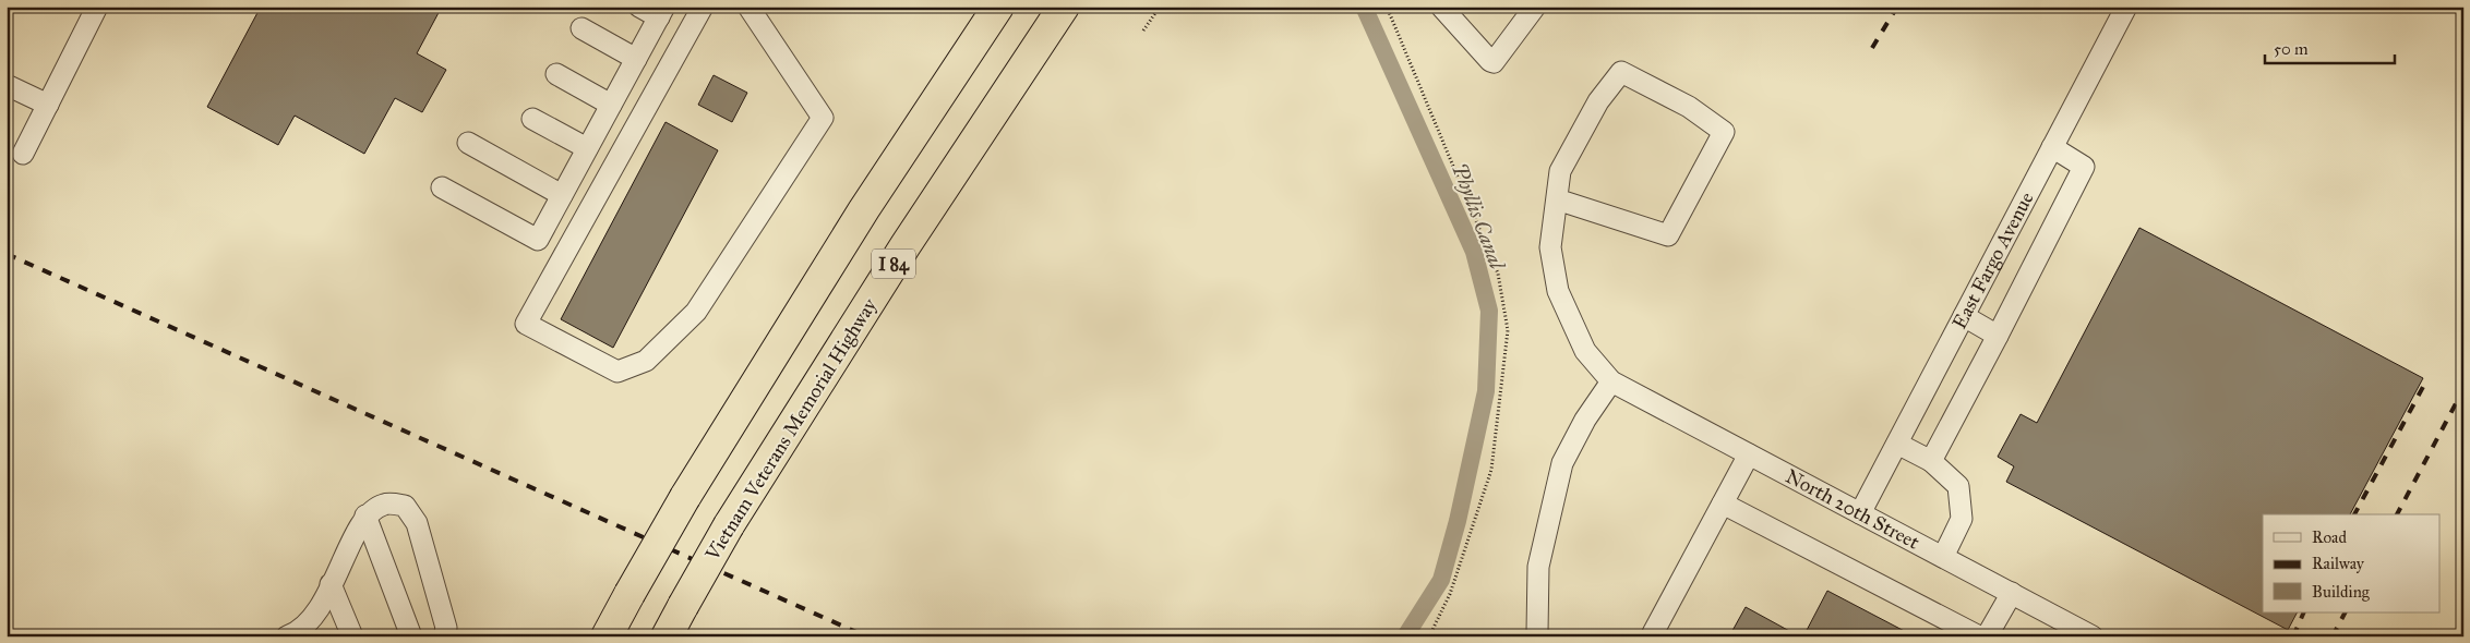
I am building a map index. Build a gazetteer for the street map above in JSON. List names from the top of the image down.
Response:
{
  "streets": {
    "highway": ["I 84", "Vietnam Veterans Memorial Highway"],
    "street": ["East Fargo Avenue", "North 20th Street"]
  },
  "crossings": [
    ["East Fargo Avenue", "North 20th Street"]
  ],
  "water": ["Phyllis Canal"],
  "legend": ["Road", "Railway", "Building"],
  "scale_bar": "50 m"
}
